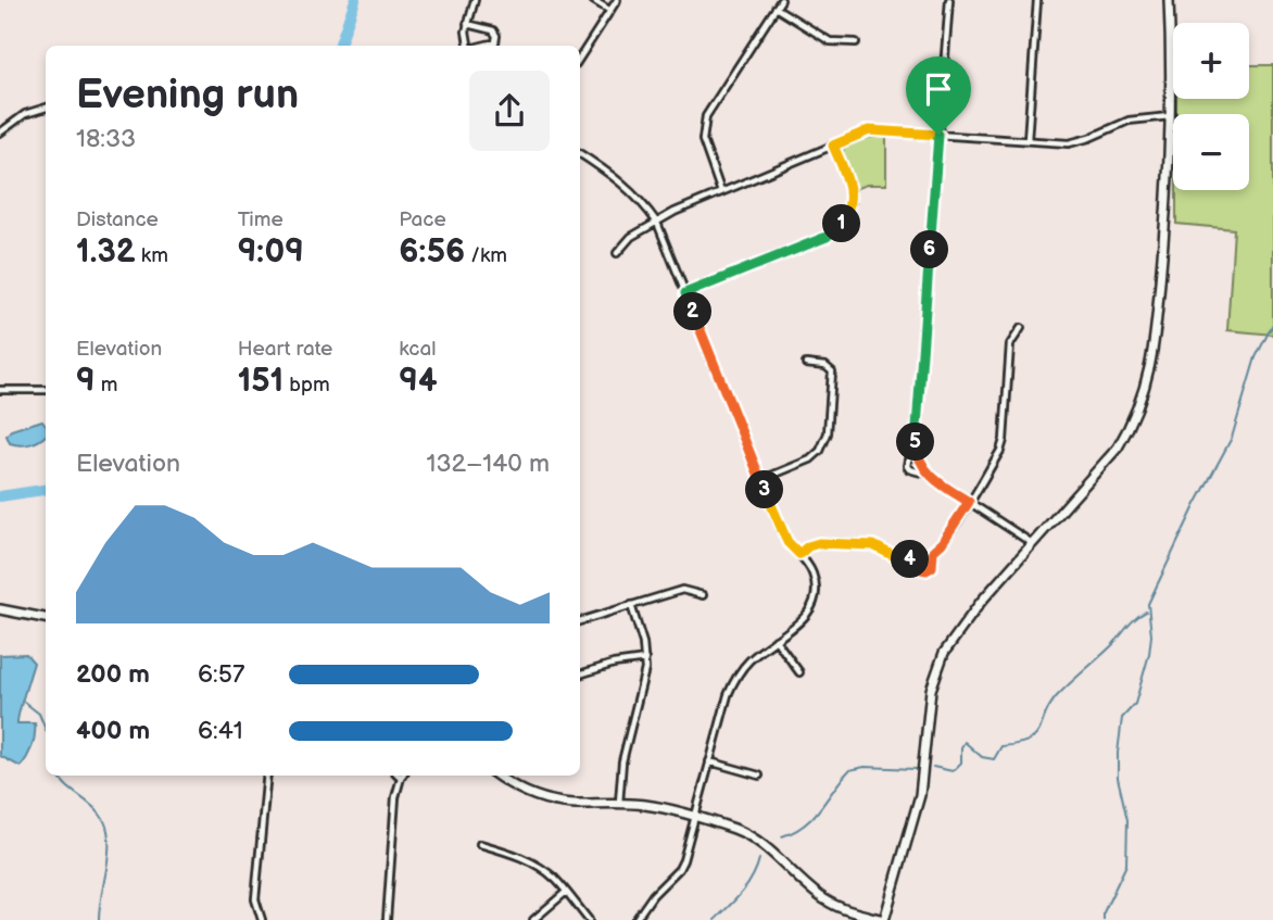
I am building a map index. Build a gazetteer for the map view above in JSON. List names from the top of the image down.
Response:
{
  "page": {
    "map_buttons": ["+", "−"],
    "heading": ["Evening run", "18:33"],
    "stats": [
      ["Distance", "1.32 km"],
      ["Time", "9:09"],
      ["Pace", "6:56 /km"],
      ["Elevation", "9 m"],
      ["Heart rate", "151 bpm"],
      ["kcal", "94"]
    ],
    "pins": [
      "1",
      "6",
      "2",
      "5",
      "3",
      "4"
    ],
    "chart": ["Elevation", "132–140 m"],
    "list": [
      {
        "name": "200 m",
        "note": "6:57"
      },
      {
        "name": "400 m",
        "note": "6:41"
      }
    ]
  }
}
